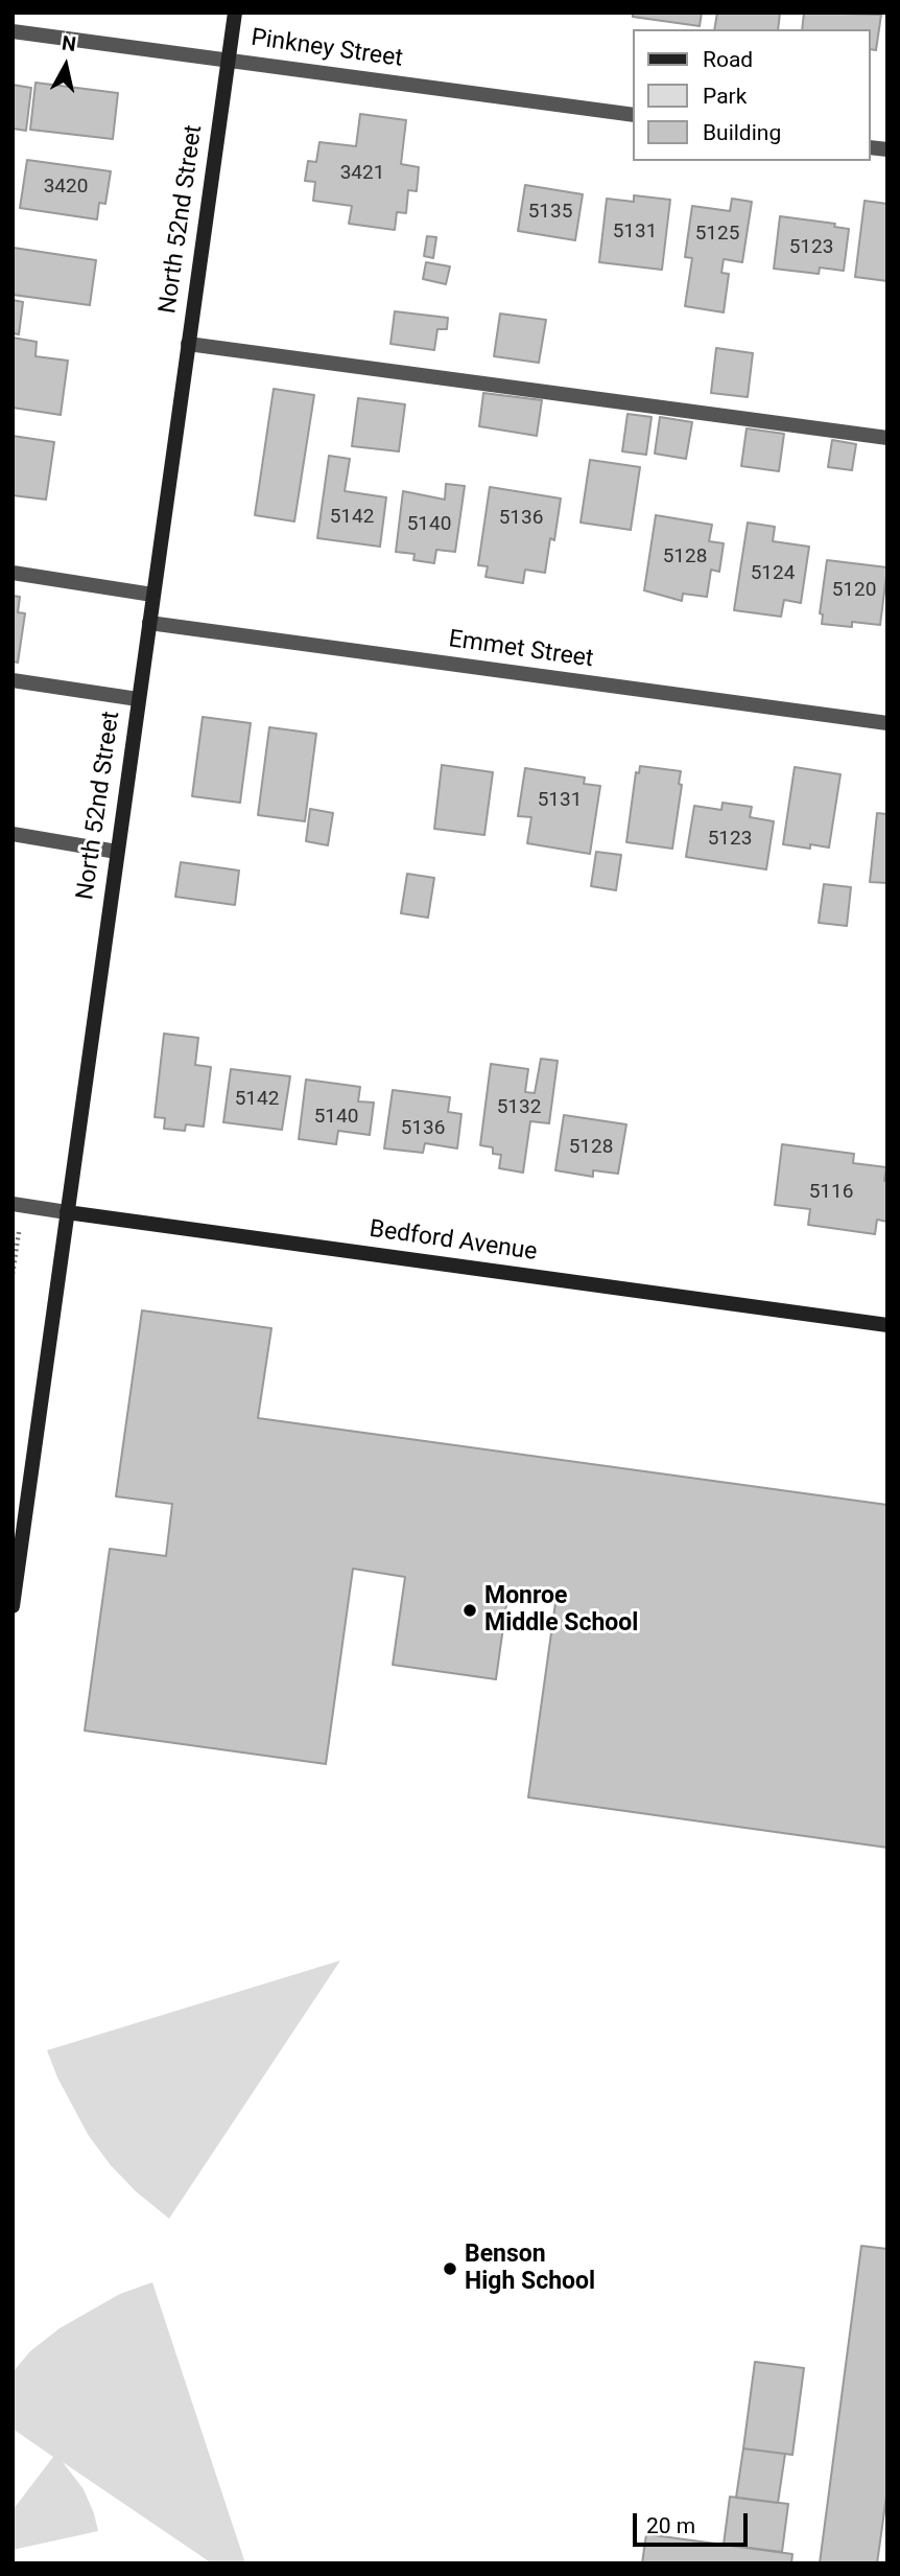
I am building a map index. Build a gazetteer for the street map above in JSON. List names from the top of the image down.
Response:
{
  "streets": {
    "main road": ["North 52nd Street", "Bedford Avenue"],
    "street": ["Pinkney Street", "Emmet Street"]
  },
  "crossings": [
    ["Pinkney Street", "North 52nd Street"],
    ["North 52nd Street", "Emmet Street"],
    ["North 52nd Street", "Bedford Avenue"]
  ],
  "places": ["Monroe Middle School", "Benson High School"],
  "house_numbers": [
    "3421",
    "3420",
    "5135",
    "5131",
    "5125",
    "5123",
    "5142",
    "5136",
    "5140",
    "5128",
    "5124",
    "5120",
    "5131",
    "5123",
    "5142",
    "5132",
    "5140",
    "5136",
    "5128",
    "5116"
  ],
  "legend": ["Road", "Park", "Building"],
  "scale_bar": "20 m",
  "north": "top"
}
